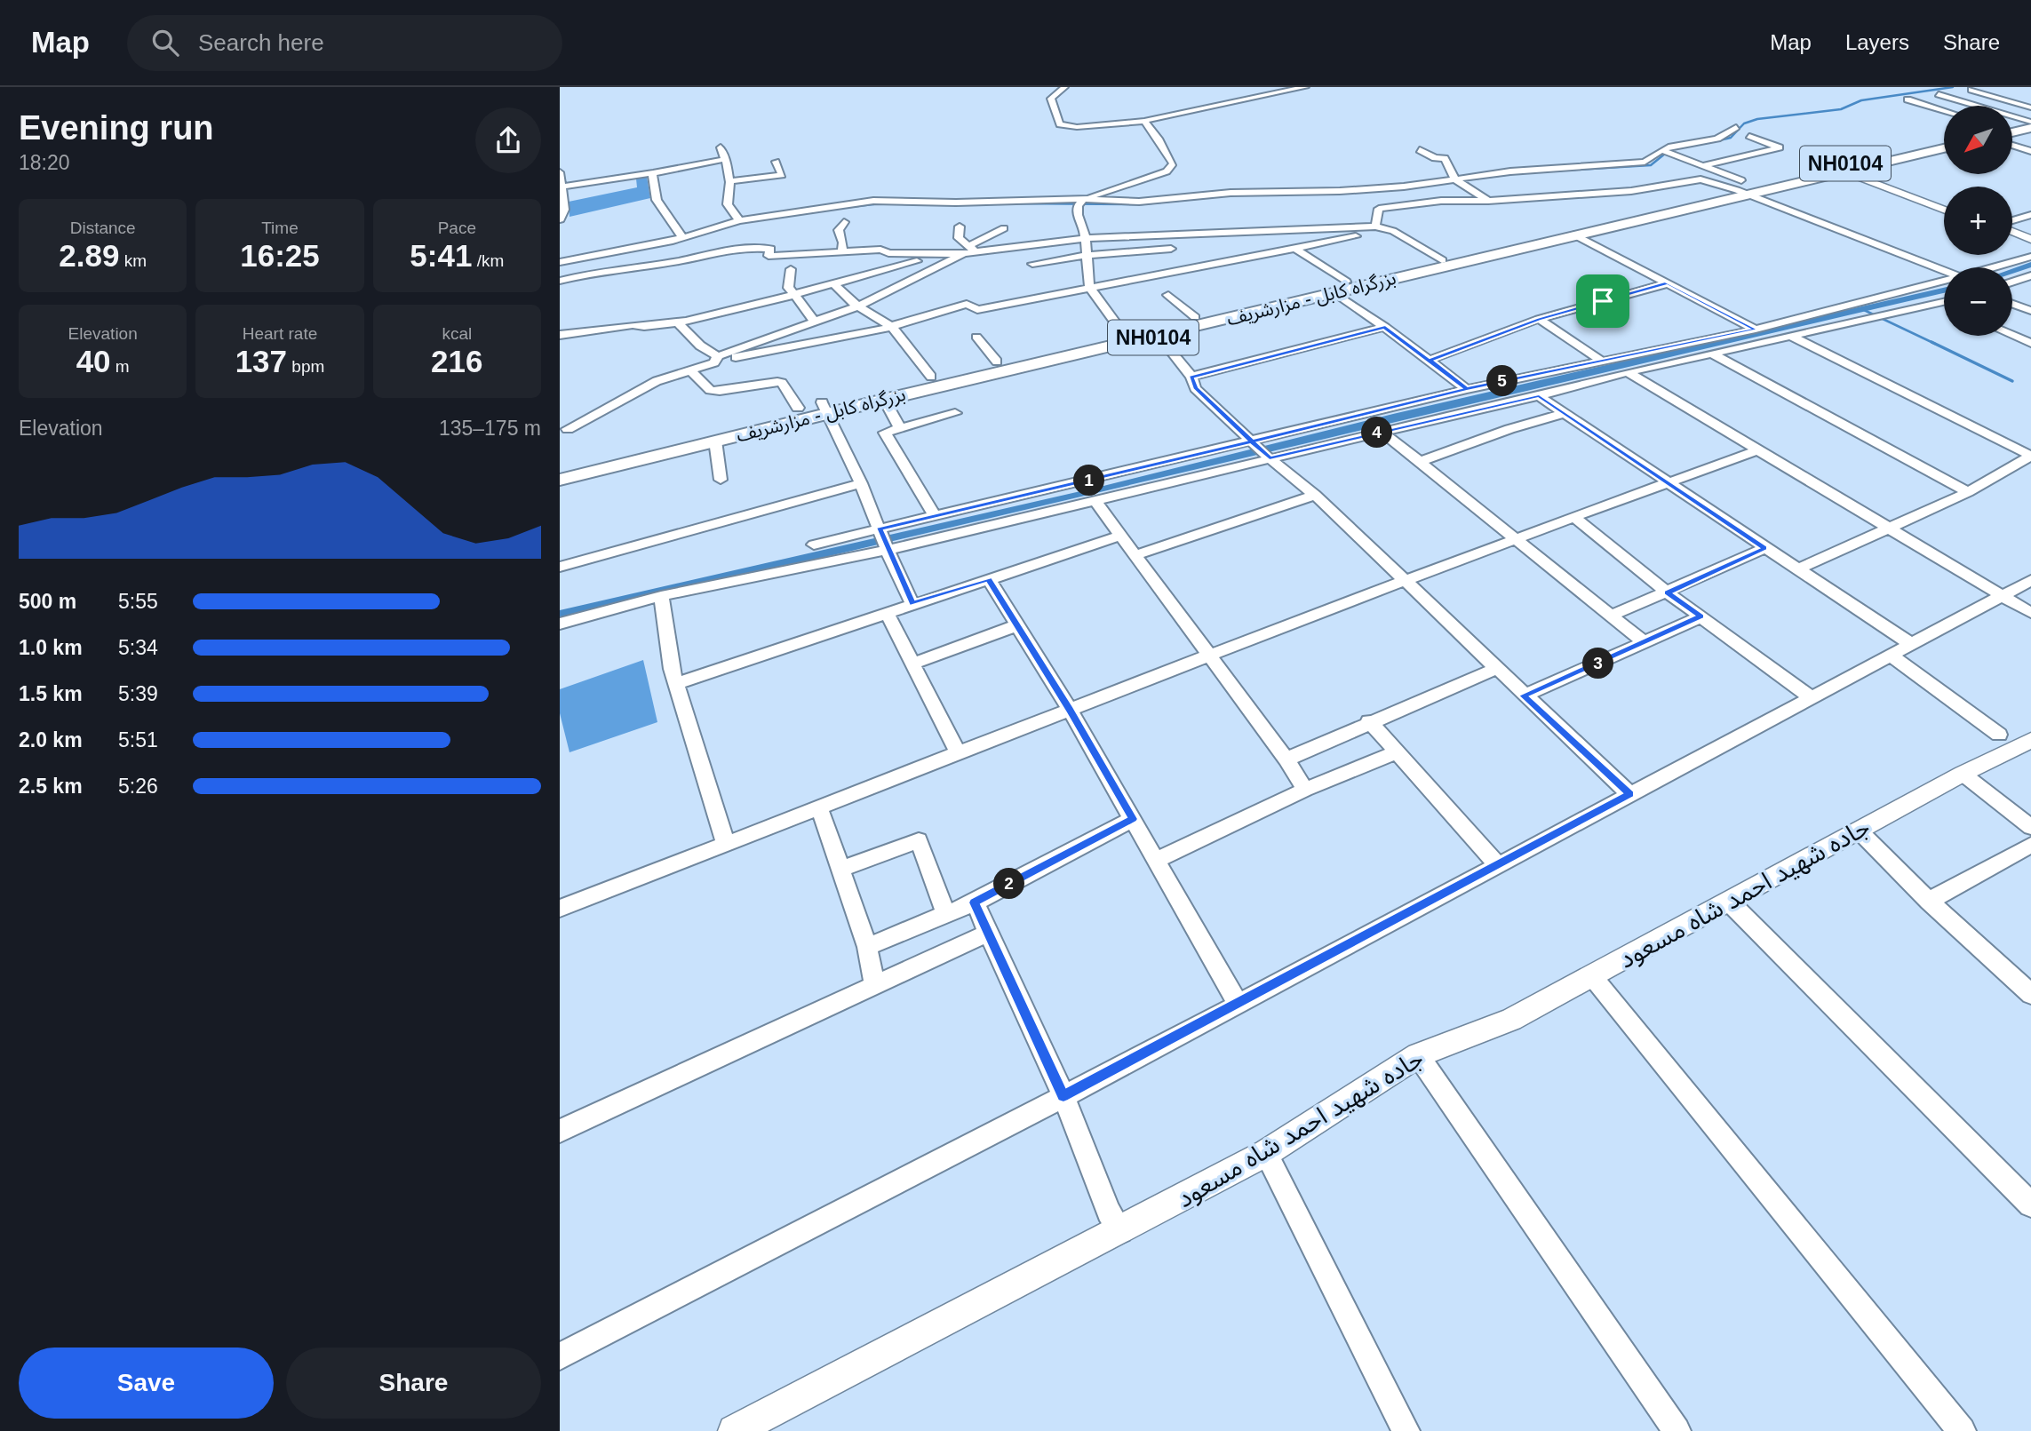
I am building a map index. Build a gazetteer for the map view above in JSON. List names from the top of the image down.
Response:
{
  "streets": {
    "highway": ["NH0104", "بزرگراه کابل - مزارشریف"],
    "main road": ["جاده شهيد احمد شاه مسعود"]
  },
  "north": "bottom left",
  "page": {
    "header": "Map",
    "search": "Search here",
    "nav": ["Map", "Layers", "Share"],
    "heading": ["Evening run", "18:20"],
    "map_buttons": ["+", "−"],
    "stats": [
      ["Distance", "2.89 km"],
      ["Time", "16:25"],
      ["Pace", "5:41 /km"],
      ["Elevation", "40 m"],
      ["Heart rate", "137 bpm"],
      ["kcal", "216"]
    ],
    "pins": [
      "5",
      "4",
      "1",
      "3",
      "2"
    ],
    "chart": ["Elevation", "135–175 m"],
    "list": [
      {
        "name": "500 m",
        "note": "5:55"
      },
      {
        "name": "1.0 km",
        "note": "5:34"
      },
      {
        "name": "1.5 km",
        "note": "5:39"
      },
      {
        "name": "2.0 km",
        "note": "5:51"
      },
      {
        "name": "2.5 km",
        "note": "5:26"
      }
    ],
    "buttons": ["Save", "Share"]
  }
}
